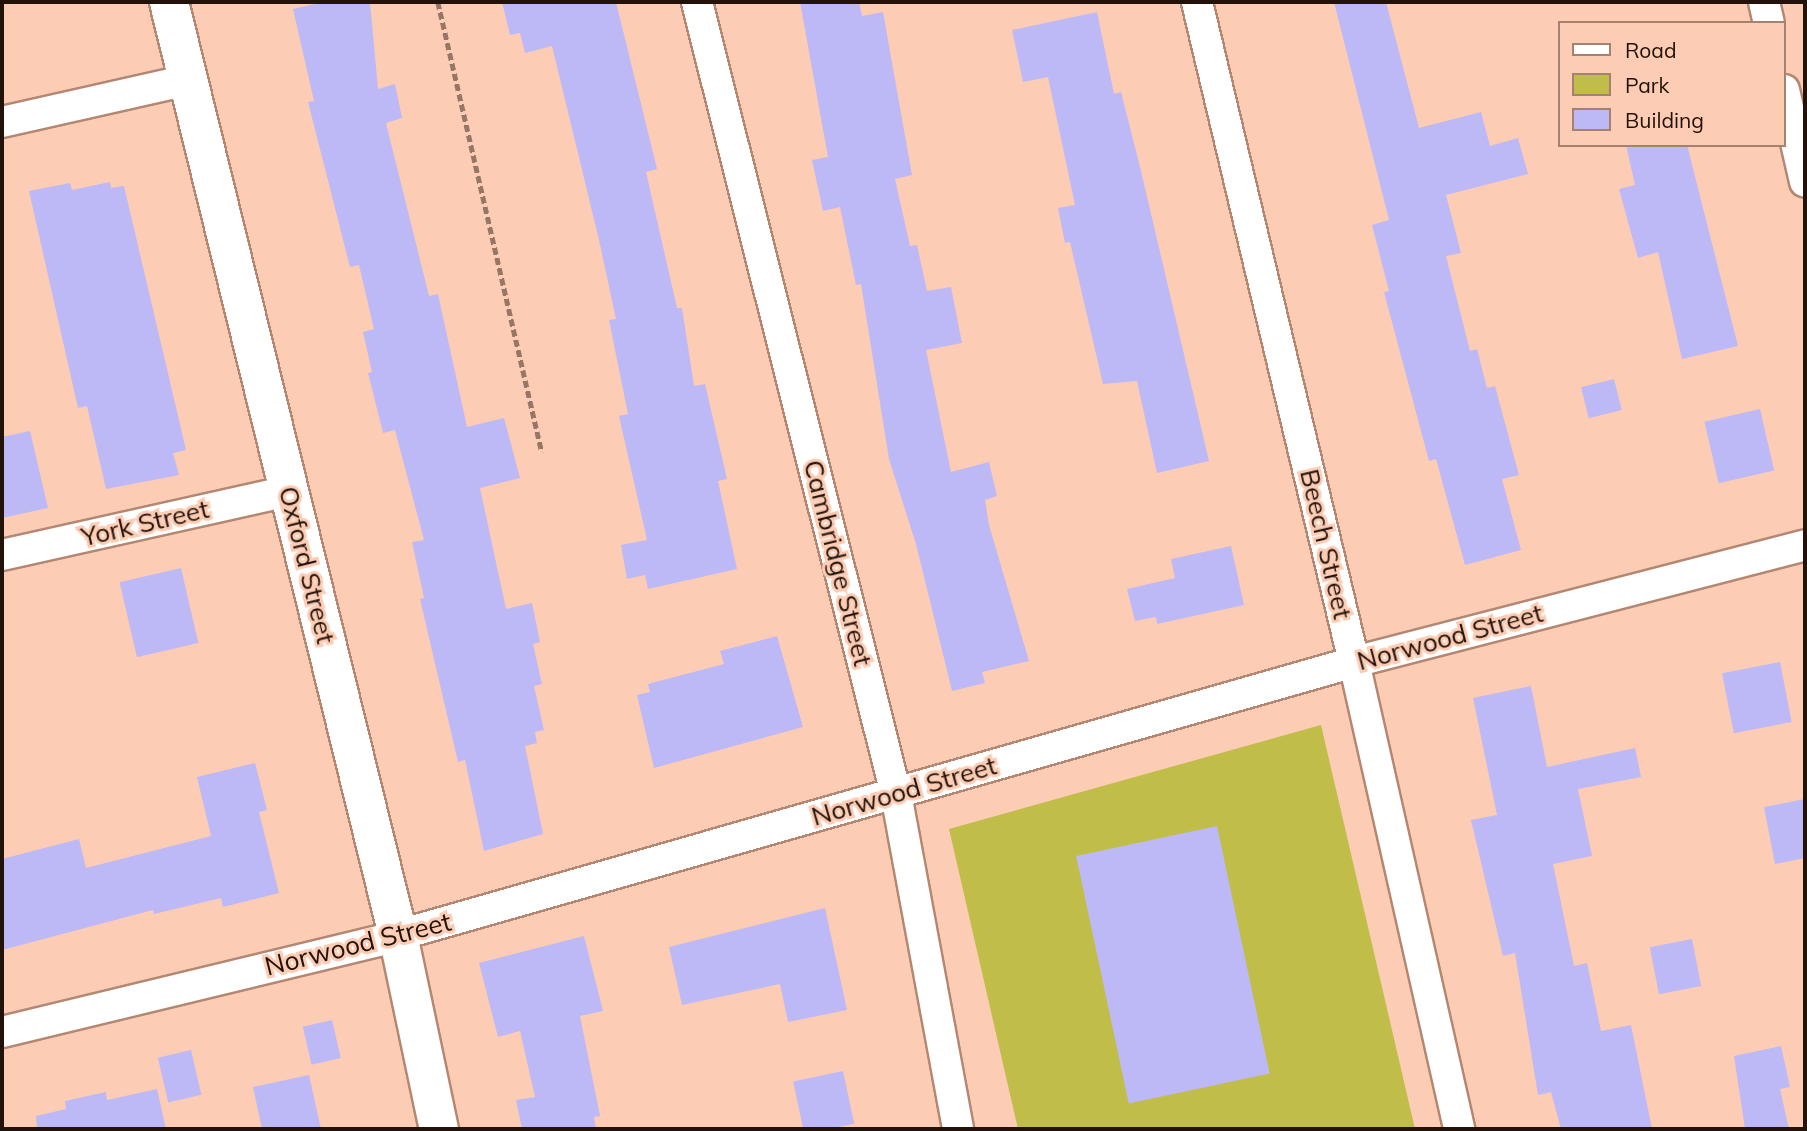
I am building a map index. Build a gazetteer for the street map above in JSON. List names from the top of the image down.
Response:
{
  "streets": {
    "main road": ["Oxford Street"],
    "street": [
      "York Street",
      "Beech Street",
      "Cambridge Street",
      "Norwood Street"
    ]
  },
  "crossings": [
    ["York Street", "Oxford Street"],
    ["Beech Street", "Norwood Street"],
    ["Cambridge Street", "Norwood Street"],
    ["Oxford Street", "Norwood Street"]
  ],
  "legend": ["Road", "Park", "Building"]
}
